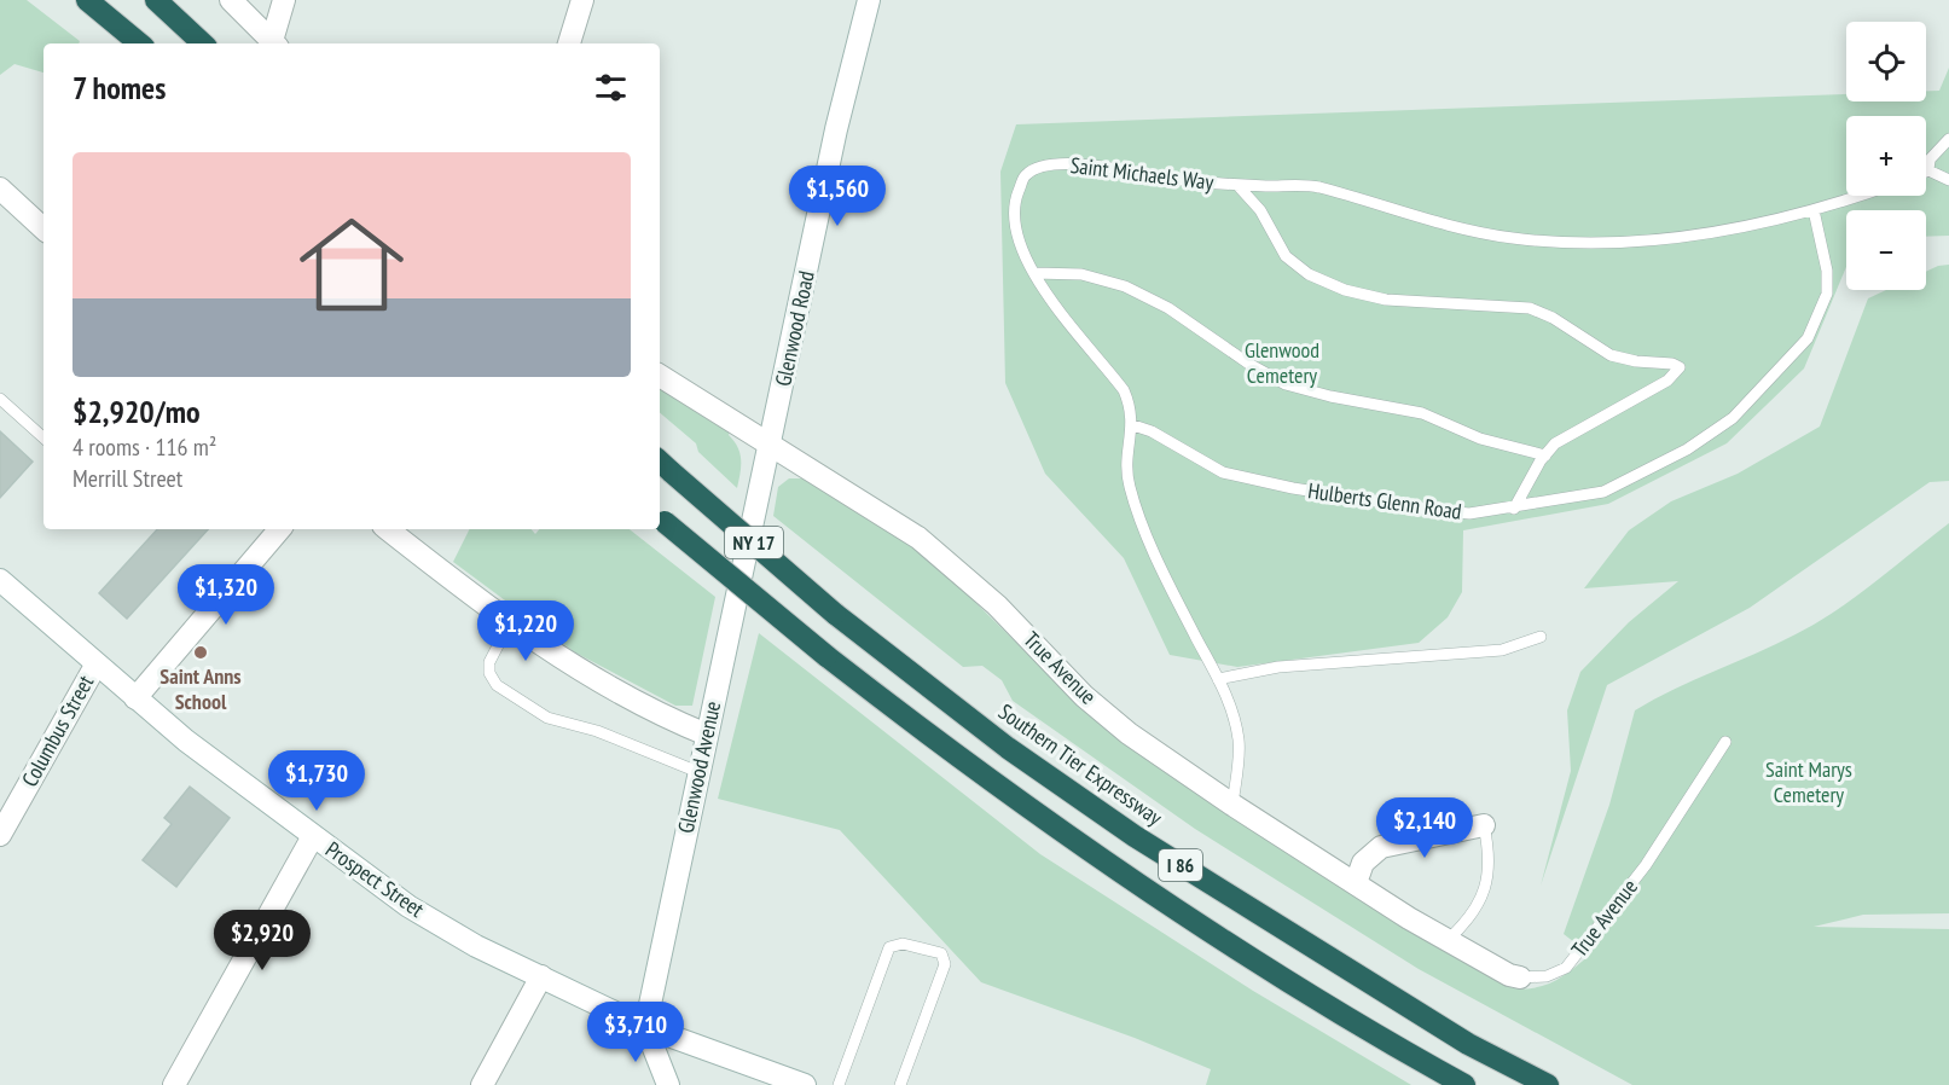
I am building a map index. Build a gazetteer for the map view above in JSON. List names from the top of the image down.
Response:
{
  "streets": {
    "highway": ["NY 17", "Southern Tier Expressway", "I 86"],
    "street": [
      "Glenwood Road",
      "True Avenue",
      "Columbus Street",
      "Glenwood Avenue",
      "Prospect Street"
    ],
    "lane": ["Saint Michaels Way", "Hulberts Glenn Road"]
  },
  "crossings": [
    ["Saint Michaels Way", "Hulberts Glenn Road"],
    ["Saint Michaels Way", "True Avenue"],
    ["Glenwood Road", "True Avenue"],
    ["Glenwood Road", "Glenwood Avenue"],
    ["NY 17", "I 86"],
    ["True Avenue", "Glenwood Avenue"],
    ["Columbus Street", "Prospect Street"],
    ["Glenwood Avenue", "Prospect Street"]
  ],
  "parks": ["Glenwood Cemetery", "Saint Marys Cemetery"],
  "places": ["Saint Anns School"],
  "page": {
    "map_buttons": ["+", "−"],
    "heading": "7 homes",
    "list": [
      {
        "name": "$2,920/mo",
        "note": "4 rooms · 116 m² · Merrill Street"
      }
    ],
    "price": [
      "$1,560",
      "$1,320",
      "$1,220",
      "$1,730",
      "$2,140",
      "$2,920",
      "$3,710"
    ]
  }
}
